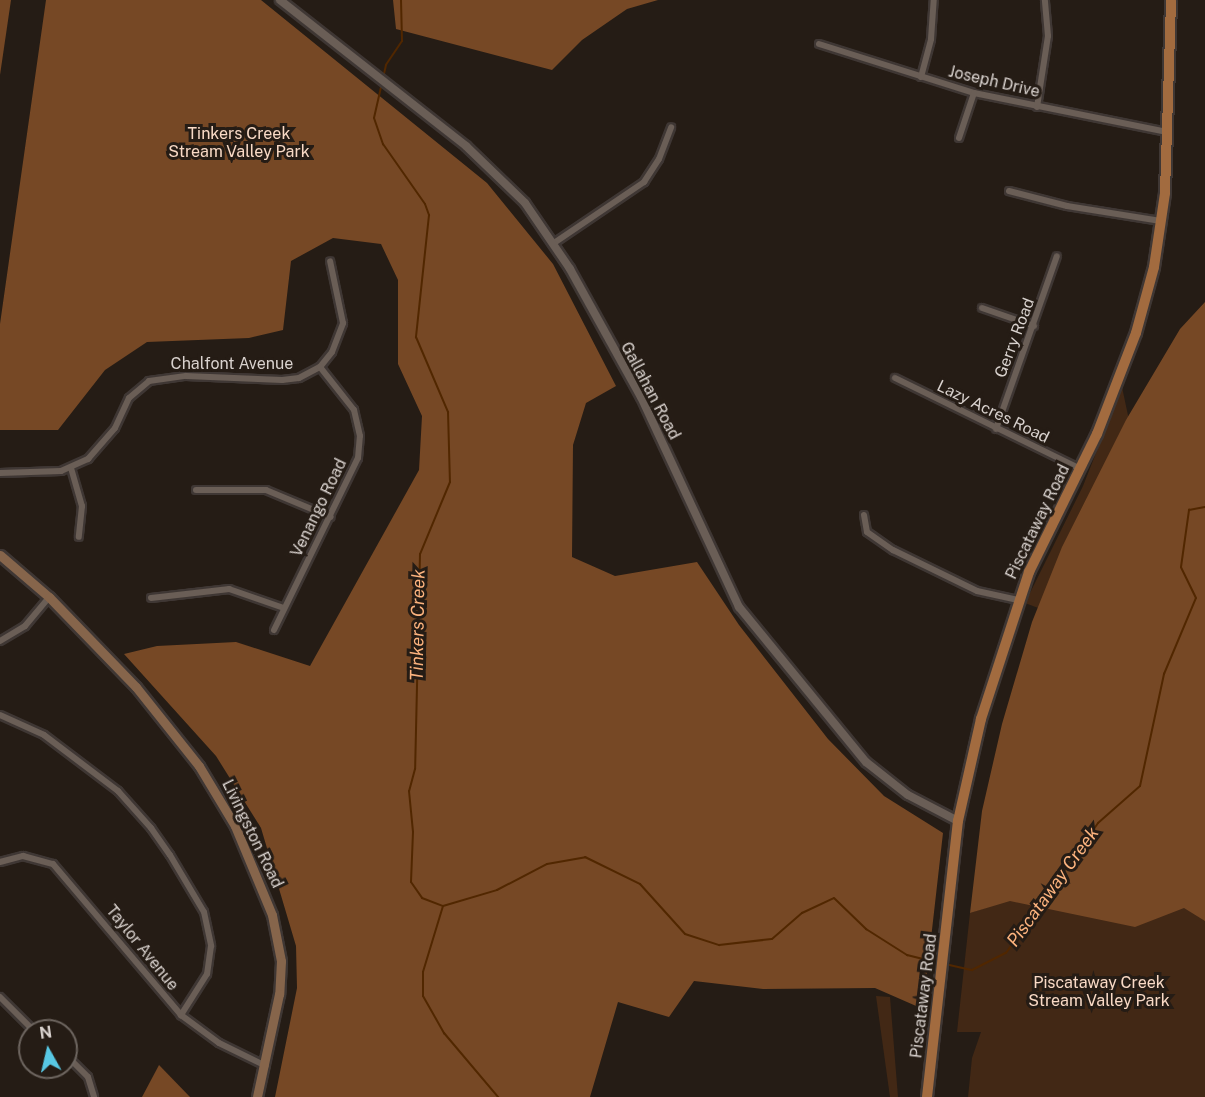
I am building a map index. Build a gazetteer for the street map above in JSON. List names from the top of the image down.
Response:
{
  "streets": {
    "main road": ["Piscataway Road", "Livingston Road"],
    "street": [
      "Joseph Drive",
      "Gerry Road",
      "Chalfont Avenue",
      "Gallahan Road",
      "Lazy Acres Road",
      "Venango Road",
      "Taylor Avenue"
    ]
  },
  "crossings": [
    ["Joseph Drive", "Piscataway Road"],
    ["Gerry Road", "Lazy Acres Road"],
    ["Chalfont Avenue", "Venango Road"],
    ["Gallahan Road", "Piscataway Road"],
    ["Lazy Acres Road", "Piscataway Road"],
    ["Livingston Road", "Taylor Avenue"]
  ],
  "water": ["Tinkers Creek", "Piscataway Creek"],
  "parks": ["Tinkers Creek Stream Valley Park", "Piscataway Creek Stream Valley Park"],
  "north": "top"
}
